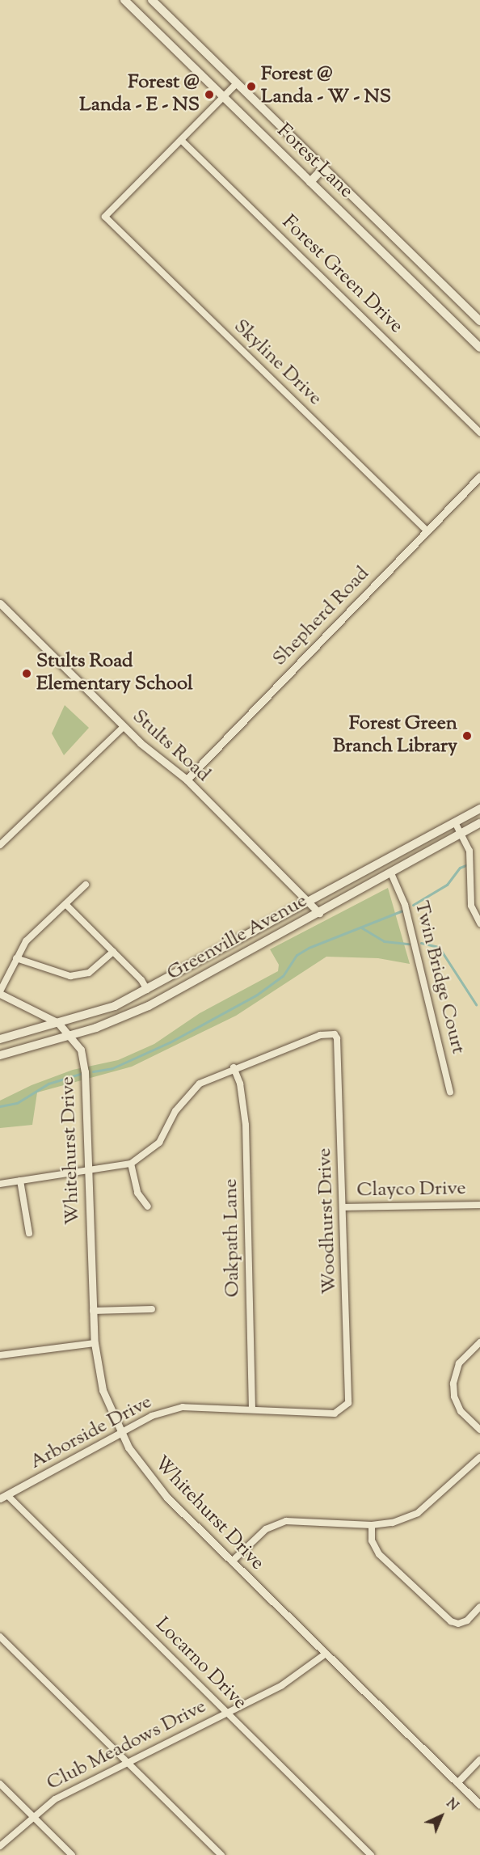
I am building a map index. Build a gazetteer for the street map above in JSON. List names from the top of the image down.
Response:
{
  "streets": {
    "main road": ["Forest Lane", "Greenville Avenue"],
    "street": [
      "Forest Green Drive",
      "Skyline Drive",
      "Shepherd Road",
      "Stults Road",
      "Twin Bridge Court",
      "Whitehurst Drive",
      "Clayco Drive",
      "Woodhurst Drive",
      "Oakpath Lane",
      "Arborside Drive",
      "Locarno Drive",
      "Club Meadows Drive"
    ]
  },
  "crossings": [
    ["Forest Green Drive", "Skyline Drive"],
    ["Skyline Drive", "Shepherd Road"],
    ["Shepherd Road", "Stults Road"],
    ["Stults Road", "Greenville Avenue"],
    ["Greenville Avenue", "Twin Bridge Court"],
    ["Greenville Avenue", "Whitehurst Drive"],
    ["Whitehurst Drive", "Arborside Drive"],
    ["Whitehurst Drive", "Club Meadows Drive"],
    ["Clayco Drive", "Woodhurst Drive"],
    ["Woodhurst Drive", "Oakpath Lane"],
    ["Woodhurst Drive", "Arborside Drive"],
    ["Oakpath Lane", "Arborside Drive"],
    ["Arborside Drive", "Locarno Drive"],
    ["Locarno Drive", "Club Meadows Drive"]
  ],
  "places": [
    "Forest @ Landa - W - NS",
    "Forest @ Landa - E - NS",
    "Stults Road Elementary School",
    "Forest Green Branch Library"
  ],
  "north": "top right"
}
